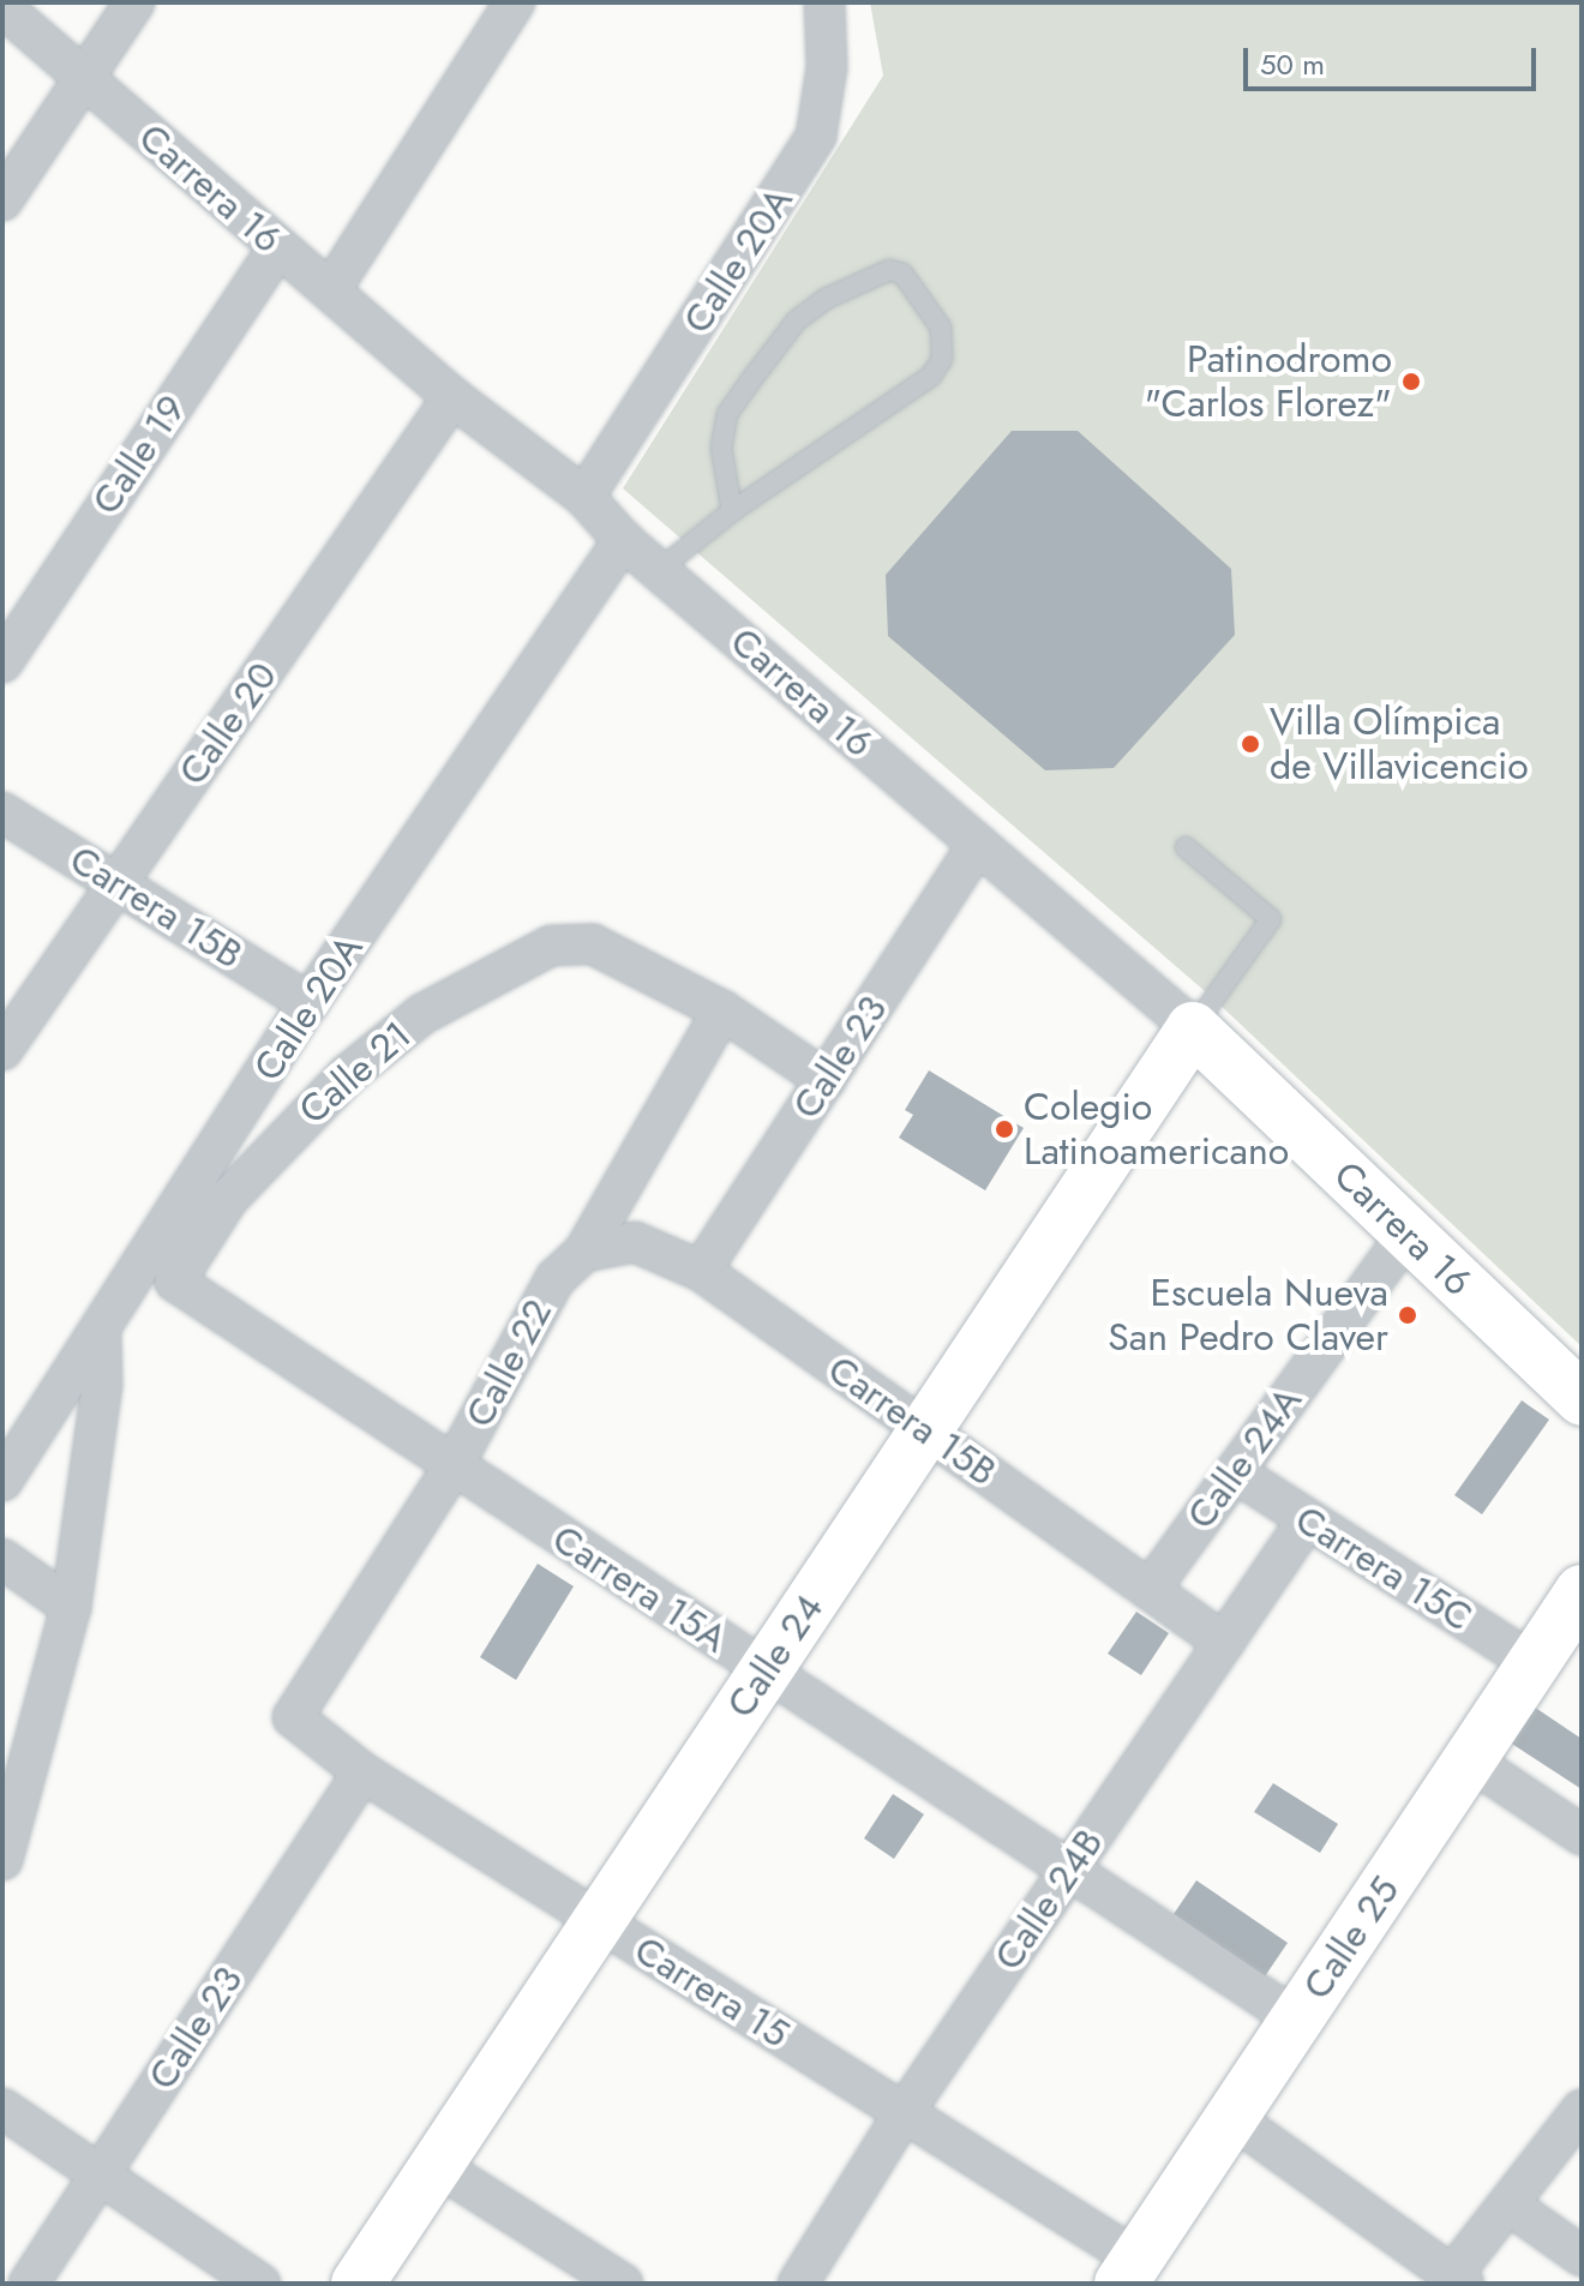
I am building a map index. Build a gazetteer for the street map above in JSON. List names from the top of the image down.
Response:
{
  "streets": {
    "street": [
      "Carrera 16",
      "Calle 20A",
      "Calle 19",
      "Calle 20",
      "Carrera 15B",
      "Calle 23",
      "Calle 21",
      "Calle 22",
      "Calle 24A",
      "Carrera 15C",
      "Carrera 15A",
      "Calle 24",
      "Calle 24B",
      "Calle 25",
      "Carrera 15"
    ]
  },
  "crossings": [
    ["Carrera 16", "Calle 20A"],
    ["Carrera 16", "Calle 19"],
    ["Carrera 16", "Calle 20"],
    ["Carrera 16", "Calle 23"],
    ["Carrera 16", "Calle 24A"],
    ["Carrera 16", "Calle 24"],
    ["Calle 20A", "Carrera 15B"],
    ["Calle 20", "Carrera 15B"],
    ["Carrera 15B", "Calle 23"],
    ["Carrera 15B", "Calle 22"],
    ["Carrera 15B", "Calle 24A"],
    ["Carrera 15B", "Calle 24"],
    ["Carrera 15B", "Calle 24B"],
    ["Calle 23", "Carrera 15"],
    ["Calle 21", "Calle 22"],
    ["Calle 21", "Carrera 15A"],
    ["Calle 22", "Carrera 15A"],
    ["Calle 22", "Carrera 15"],
    ["Calle 24A", "Carrera 15C"],
    ["Carrera 15C", "Calle 24B"],
    ["Carrera 15C", "Calle 25"],
    ["Carrera 15A", "Calle 24"],
    ["Carrera 15A", "Calle 24B"],
    ["Carrera 15A", "Calle 25"],
    ["Calle 24", "Carrera 15"],
    ["Calle 24B", "Carrera 15"],
    ["Calle 25", "Carrera 15"]
  ],
  "places": [
    "Patinodromo \"Carlos Florez\"",
    "Villa Olímpica de Villavicencio",
    "Colegio Latinoamericano",
    "Escuela Nueva San Pedro Claver"
  ],
  "scale_bar": "50 m"
}
